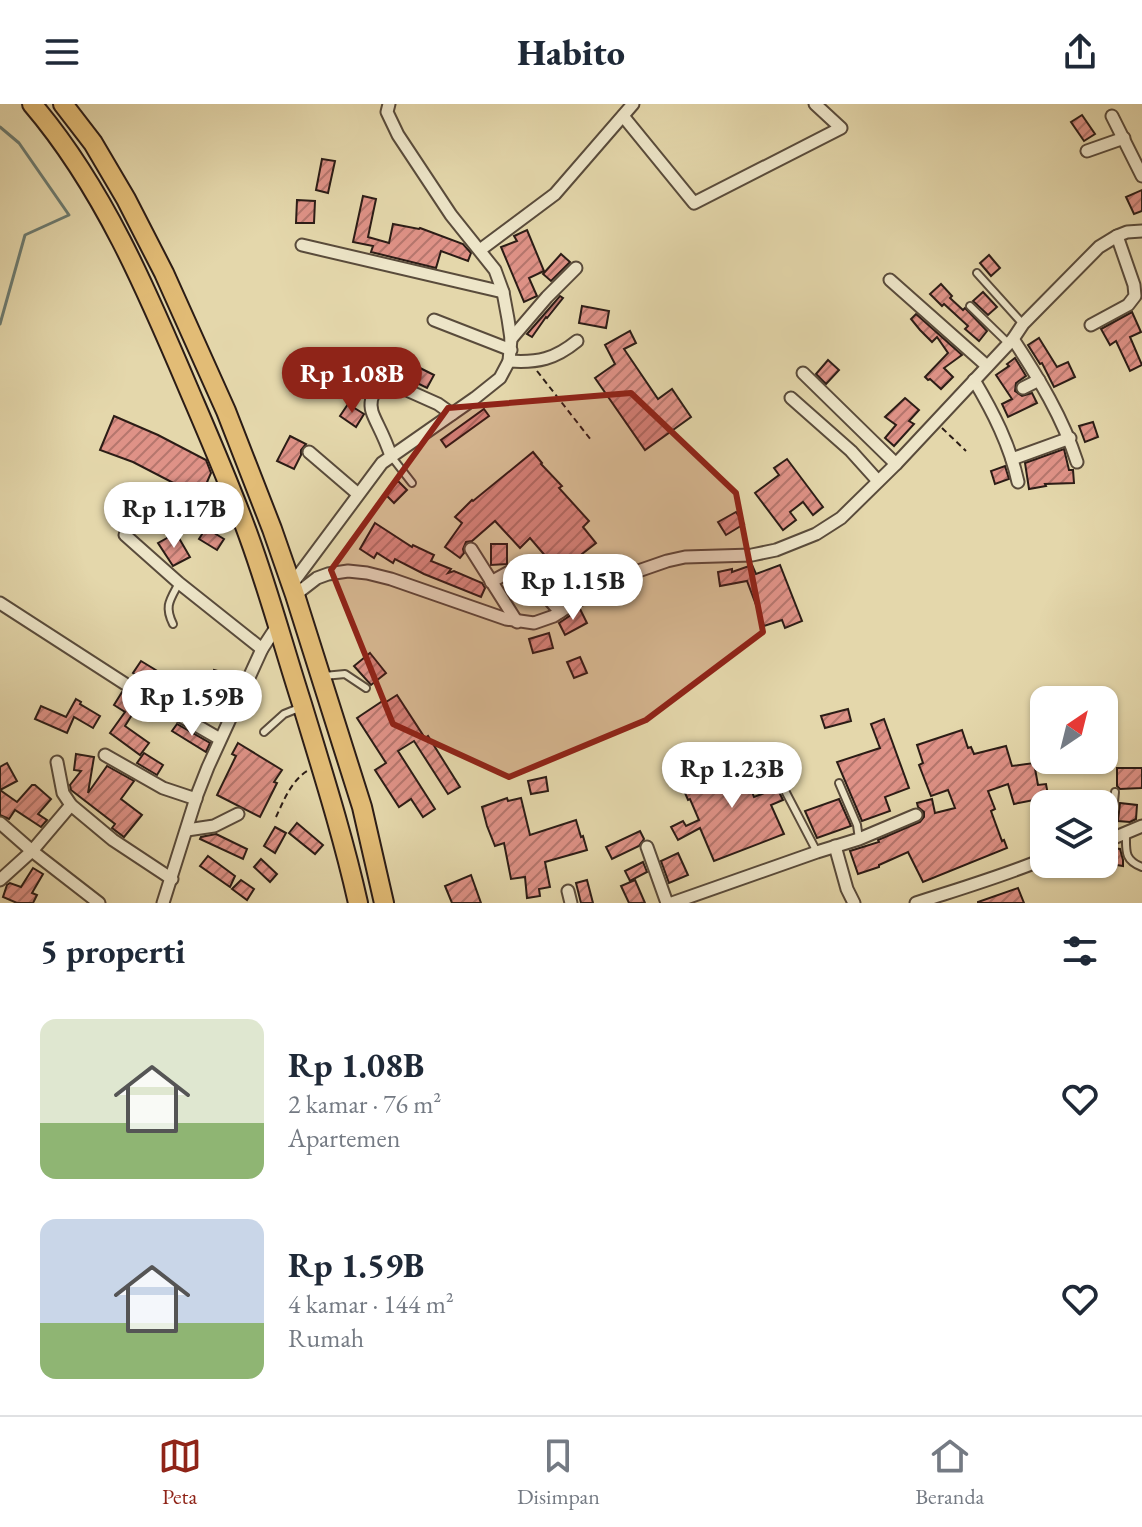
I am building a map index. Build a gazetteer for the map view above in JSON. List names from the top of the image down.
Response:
{
  "north": "top right",
  "page": {
    "header": "Habito",
    "price": [
      "Rp 1.08B",
      "Rp 1.17B",
      "Rp 1.15B",
      "Rp 1.59B",
      "Rp 1.23B"
    ],
    "heading": "5 properti",
    "list": [
      {
        "name": "Rp 1.08B",
        "note": "2 kamar · 76 m² · Apartemen"
      },
      {
        "name": "Rp 1.59B",
        "note": "4 kamar · 144 m² · Rumah"
      }
    ],
    "tabs": ["Peta", "Disimpan", "Beranda"]
  }
}
